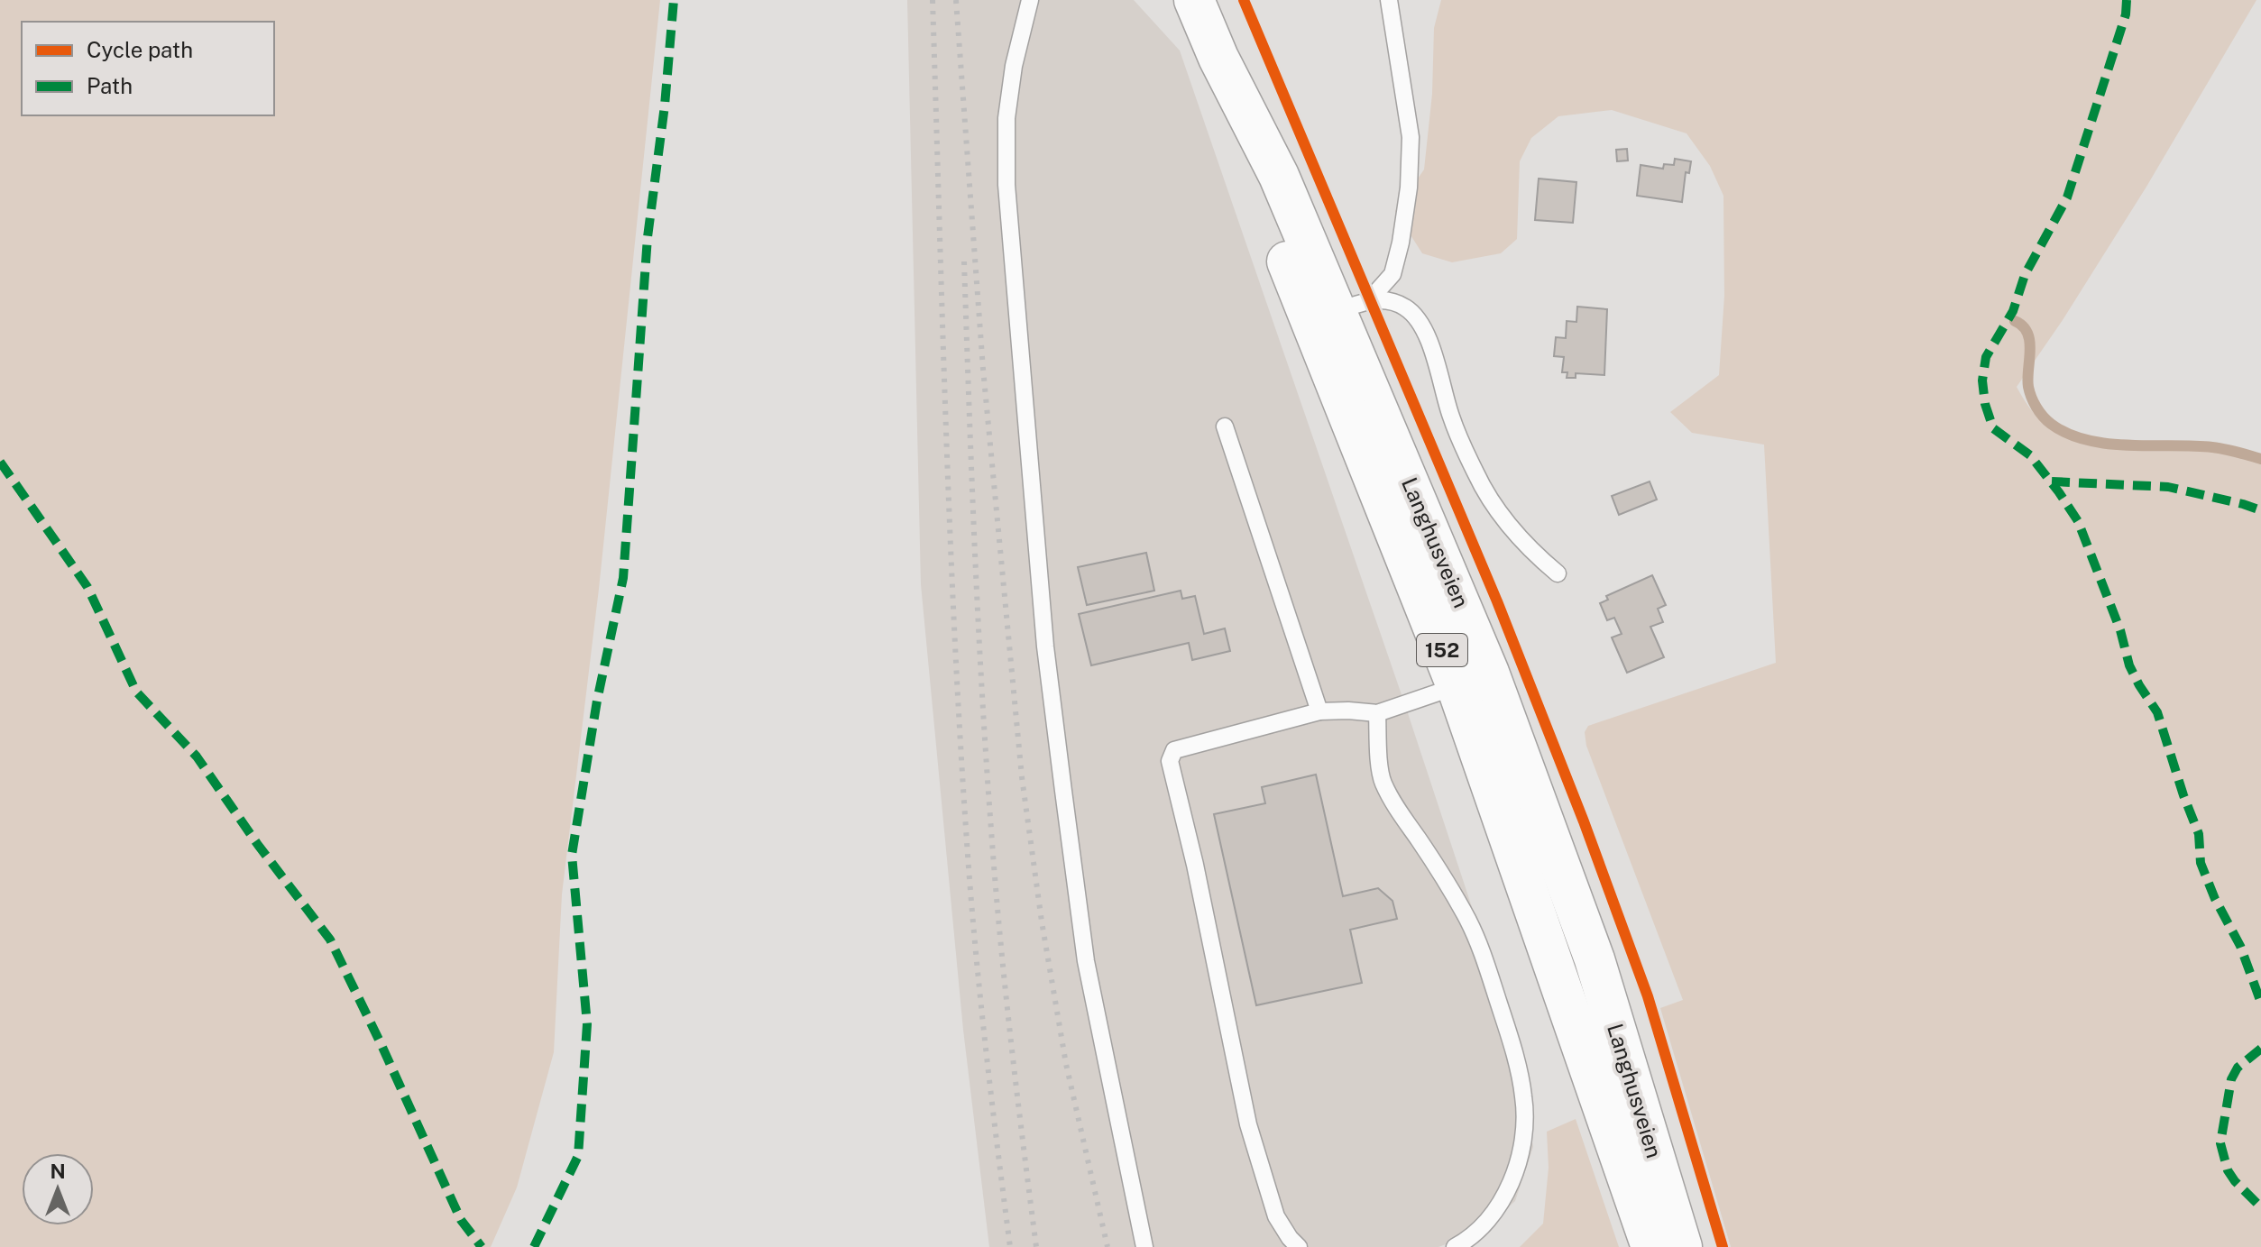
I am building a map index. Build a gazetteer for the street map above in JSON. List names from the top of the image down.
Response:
{
  "streets": {
    "main road": ["Langhusveien", "152"]
  },
  "legend": ["Cycle path", "Path"],
  "north": "top"
}
